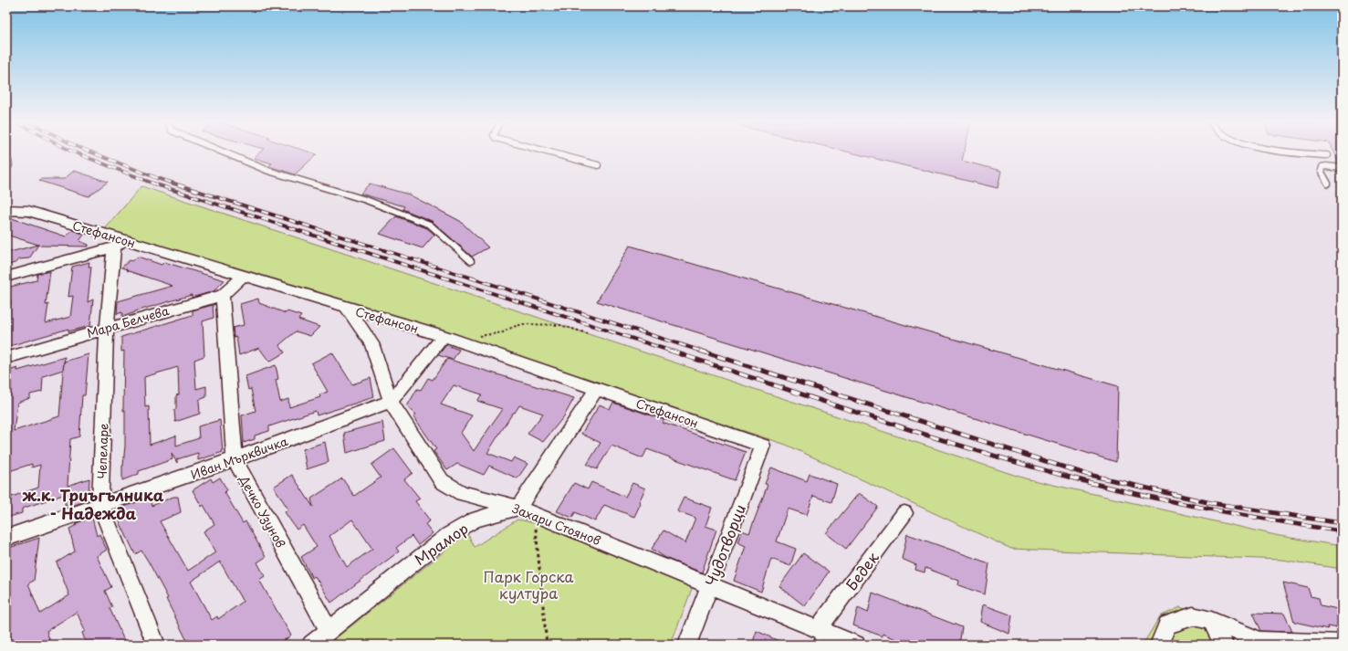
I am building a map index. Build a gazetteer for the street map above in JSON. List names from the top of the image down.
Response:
{
  "streets": {
    "street": [
      "Стефансон",
      "Мара Белчева",
      "Чепеларе",
      "Иван Мърквичка",
      "Дечко Узунов",
      "Захари Стоянов",
      "Мрамор",
      "Чудотворци",
      "Бедек"
    ]
  },
  "crossings": [
    ["Стефансон", "Мара Белчева"],
    ["Стефансон", "Чепеларе"],
    ["Стефансон", "Захари Стоянов"],
    ["Стефансон", "Чудотворци"],
    ["Мара Белчева", "Чепеларе"],
    ["Мара Белчева", "Дечко Узунов"],
    ["Чепеларе", "Иван Мърквичка"],
    ["Иван Мърквичка", "Дечко Узунов"],
    ["Иван Мърквичка", "Захари Стоянов"],
    ["Дечко Узунов", "Мрамор"],
    ["Захари Стоянов", "Мрамор"],
    ["Захари Стоянов", "Чудотворци"],
    ["Захари Стоянов", "Бедек"]
  ],
  "districts": ["ж.к. Триъгълника - Надежда"],
  "parks": ["Парк Горска култура"]
}
